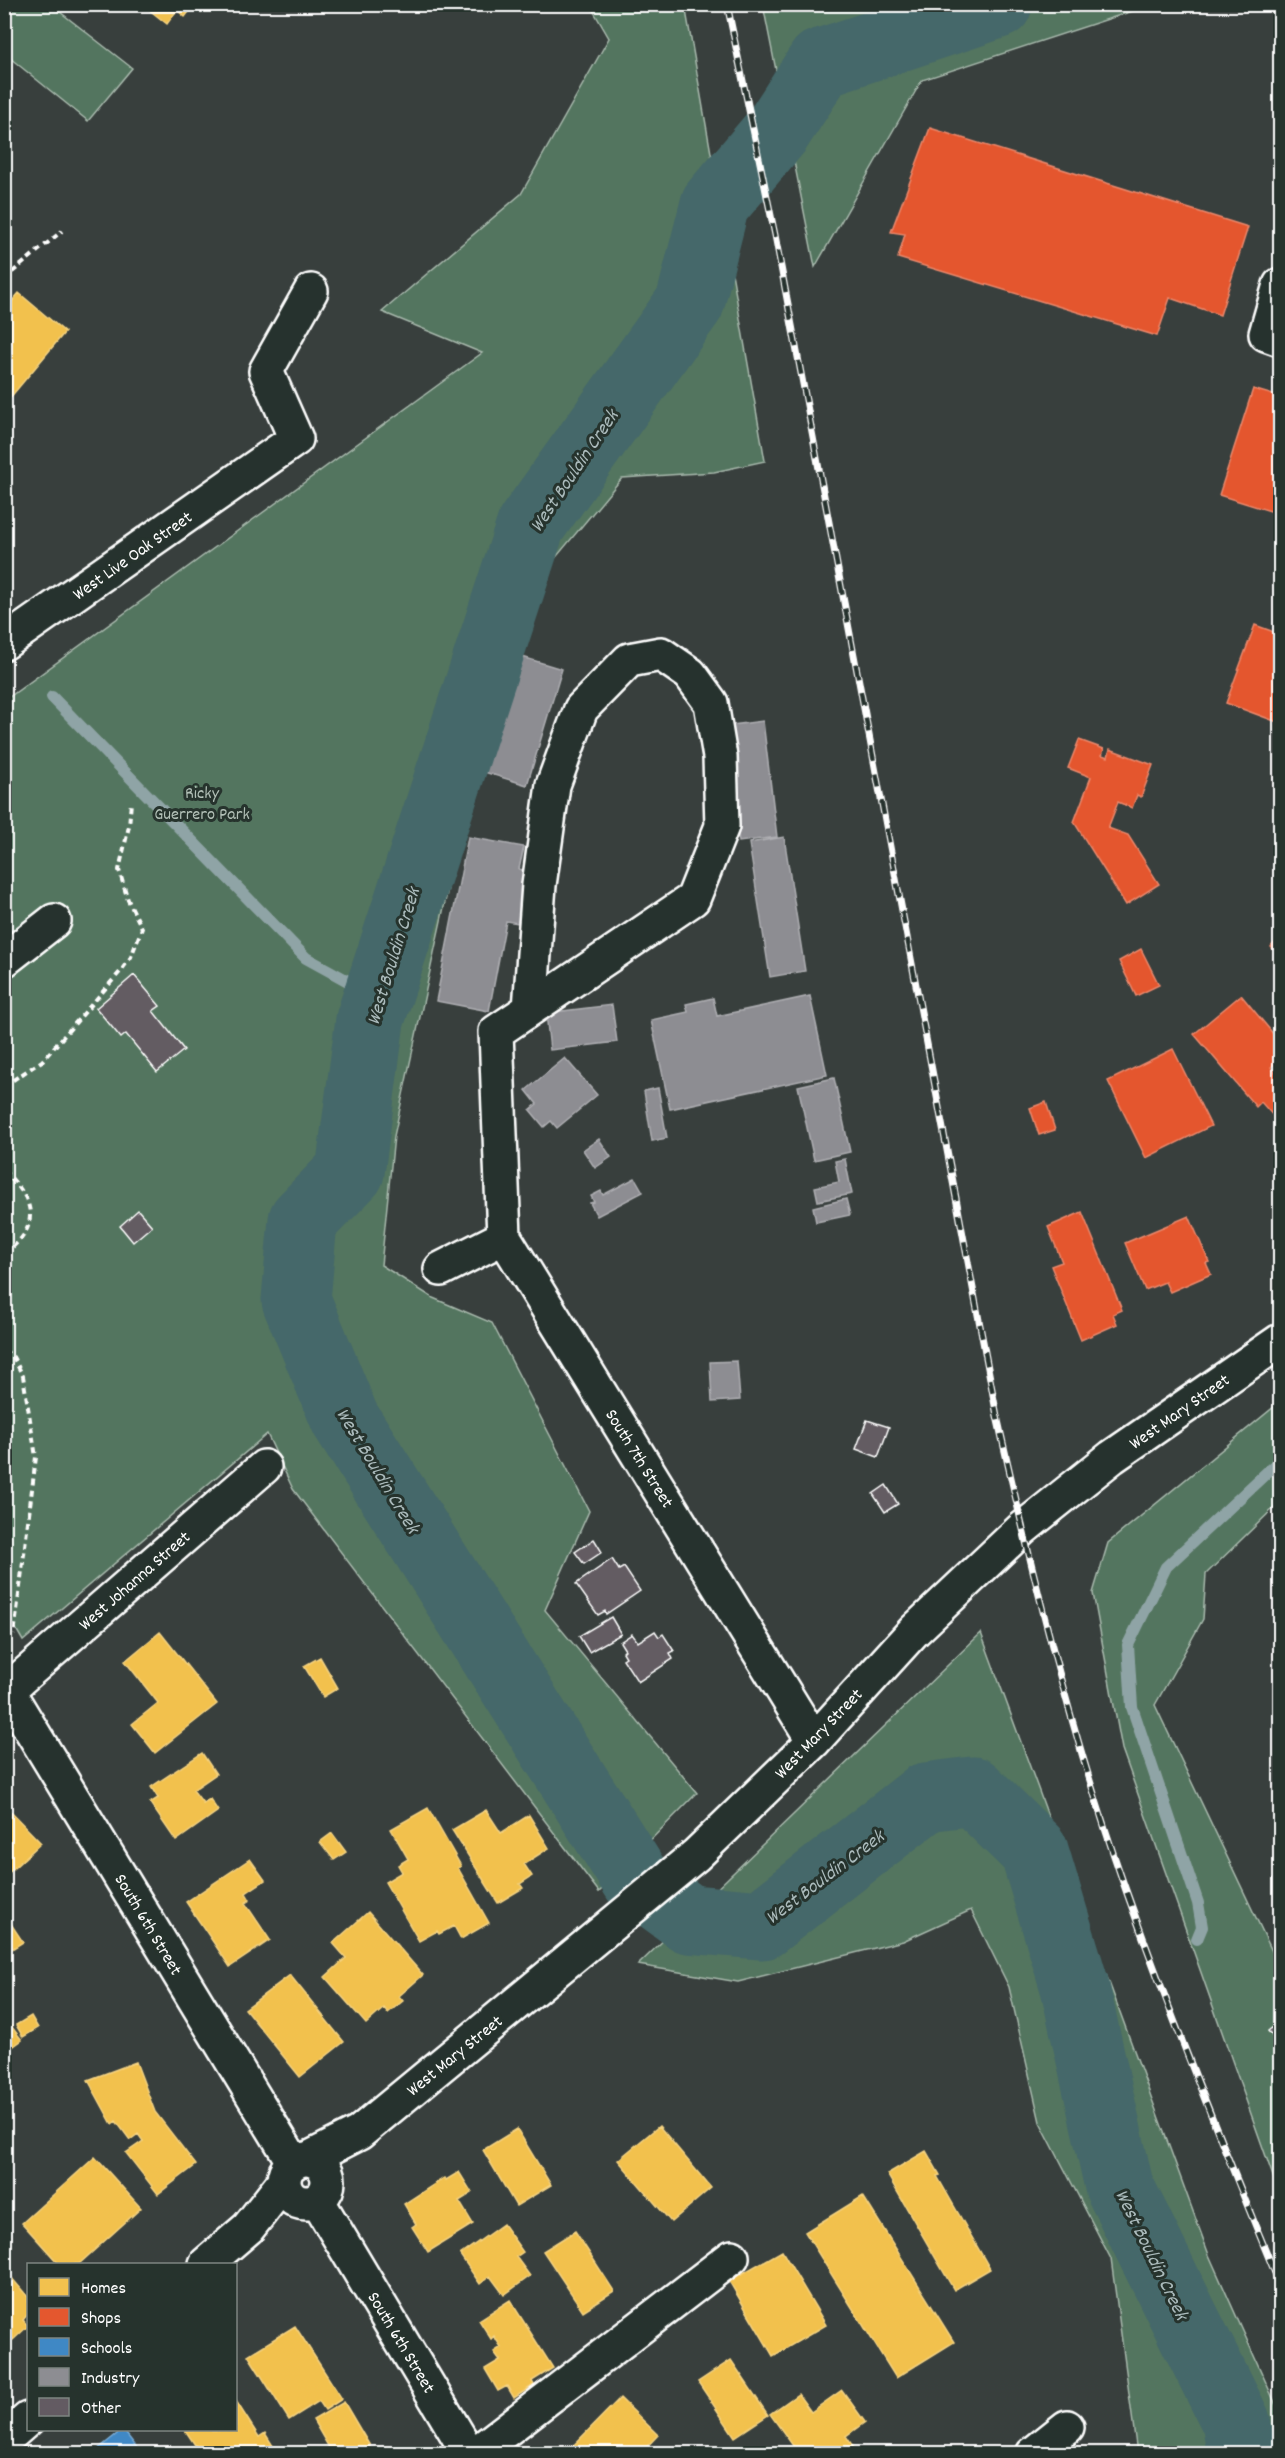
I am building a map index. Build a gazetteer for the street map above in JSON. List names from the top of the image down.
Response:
{
  "streets": {
    "street": [
      "West Live Oak Street",
      "West Mary Street",
      "South 7th Street",
      "West Johanna Street",
      "South 6th Street"
    ]
  },
  "crossings": [
    ["West Mary Street", "South 7th Street"],
    ["West Mary Street", "South 6th Street"],
    ["West Johanna Street", "South 6th Street"]
  ],
  "water": ["West Bouldin Creek"],
  "parks": ["Ricky Guerrero Park"],
  "legend": [
    "Homes",
    "Shops",
    "Schools",
    "Industry",
    "Other"
  ]
}
